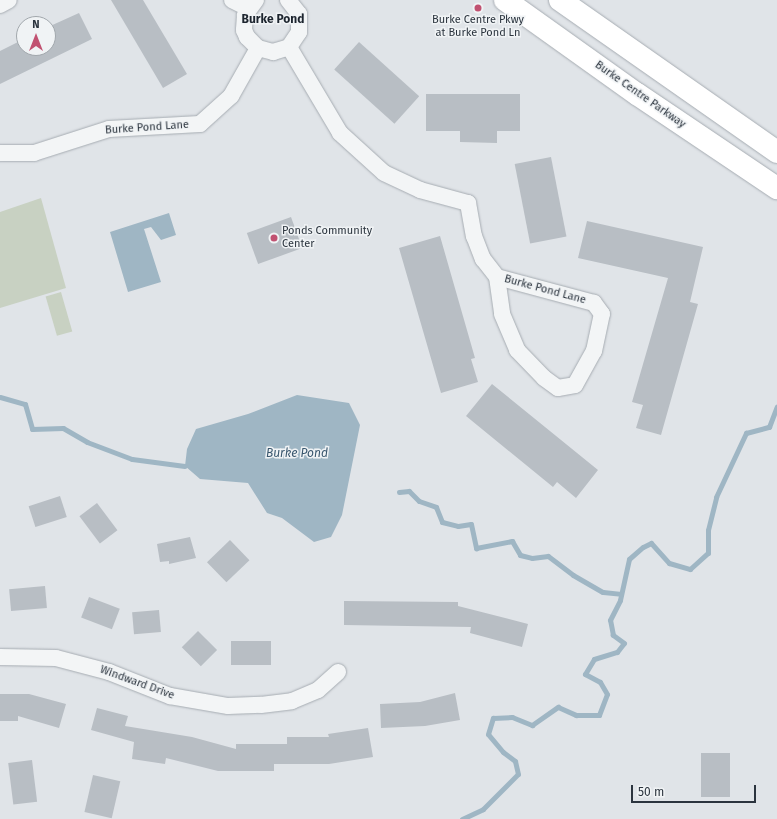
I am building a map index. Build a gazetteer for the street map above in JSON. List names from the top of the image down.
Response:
{
  "streets": {
    "main road": ["Burke Centre Parkway"],
    "street": ["Burke Pond Lane", "Windward Drive"]
  },
  "districts": ["Burke Pond"],
  "water": ["Burke Pond"],
  "places": ["Burke Centre Pkwy at Burke Pond Ln", "Ponds Community Center"],
  "scale_bar": "50 m",
  "north": "top"
}
